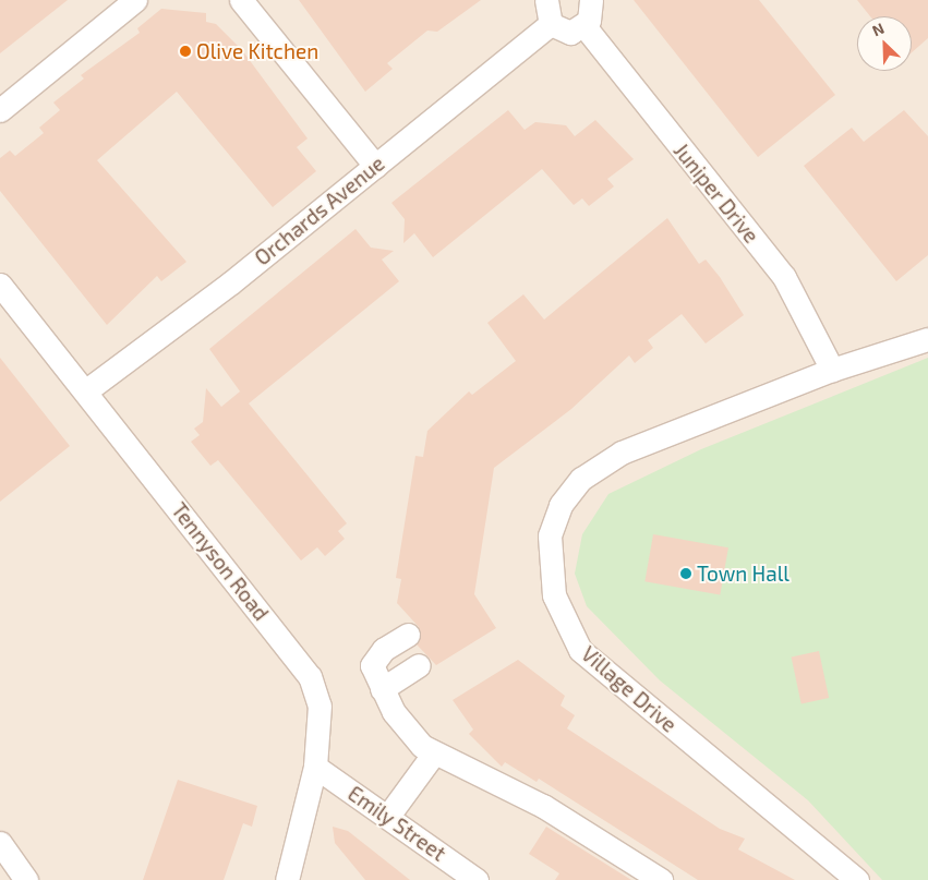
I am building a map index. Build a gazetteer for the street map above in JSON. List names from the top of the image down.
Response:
{
  "streets": {
    "street": [
      "Juniper Drive",
      "Orchards Avenue",
      "Tennyson Road",
      "Village Drive",
      "Emily Street"
    ]
  },
  "crossings": [
    ["Juniper Drive", "Village Drive"],
    ["Orchards Avenue", "Tennyson Road"],
    ["Tennyson Road", "Emily Street"]
  ],
  "places": ["Olive Kitchen", "Town Hall"],
  "north": "top left"
}
